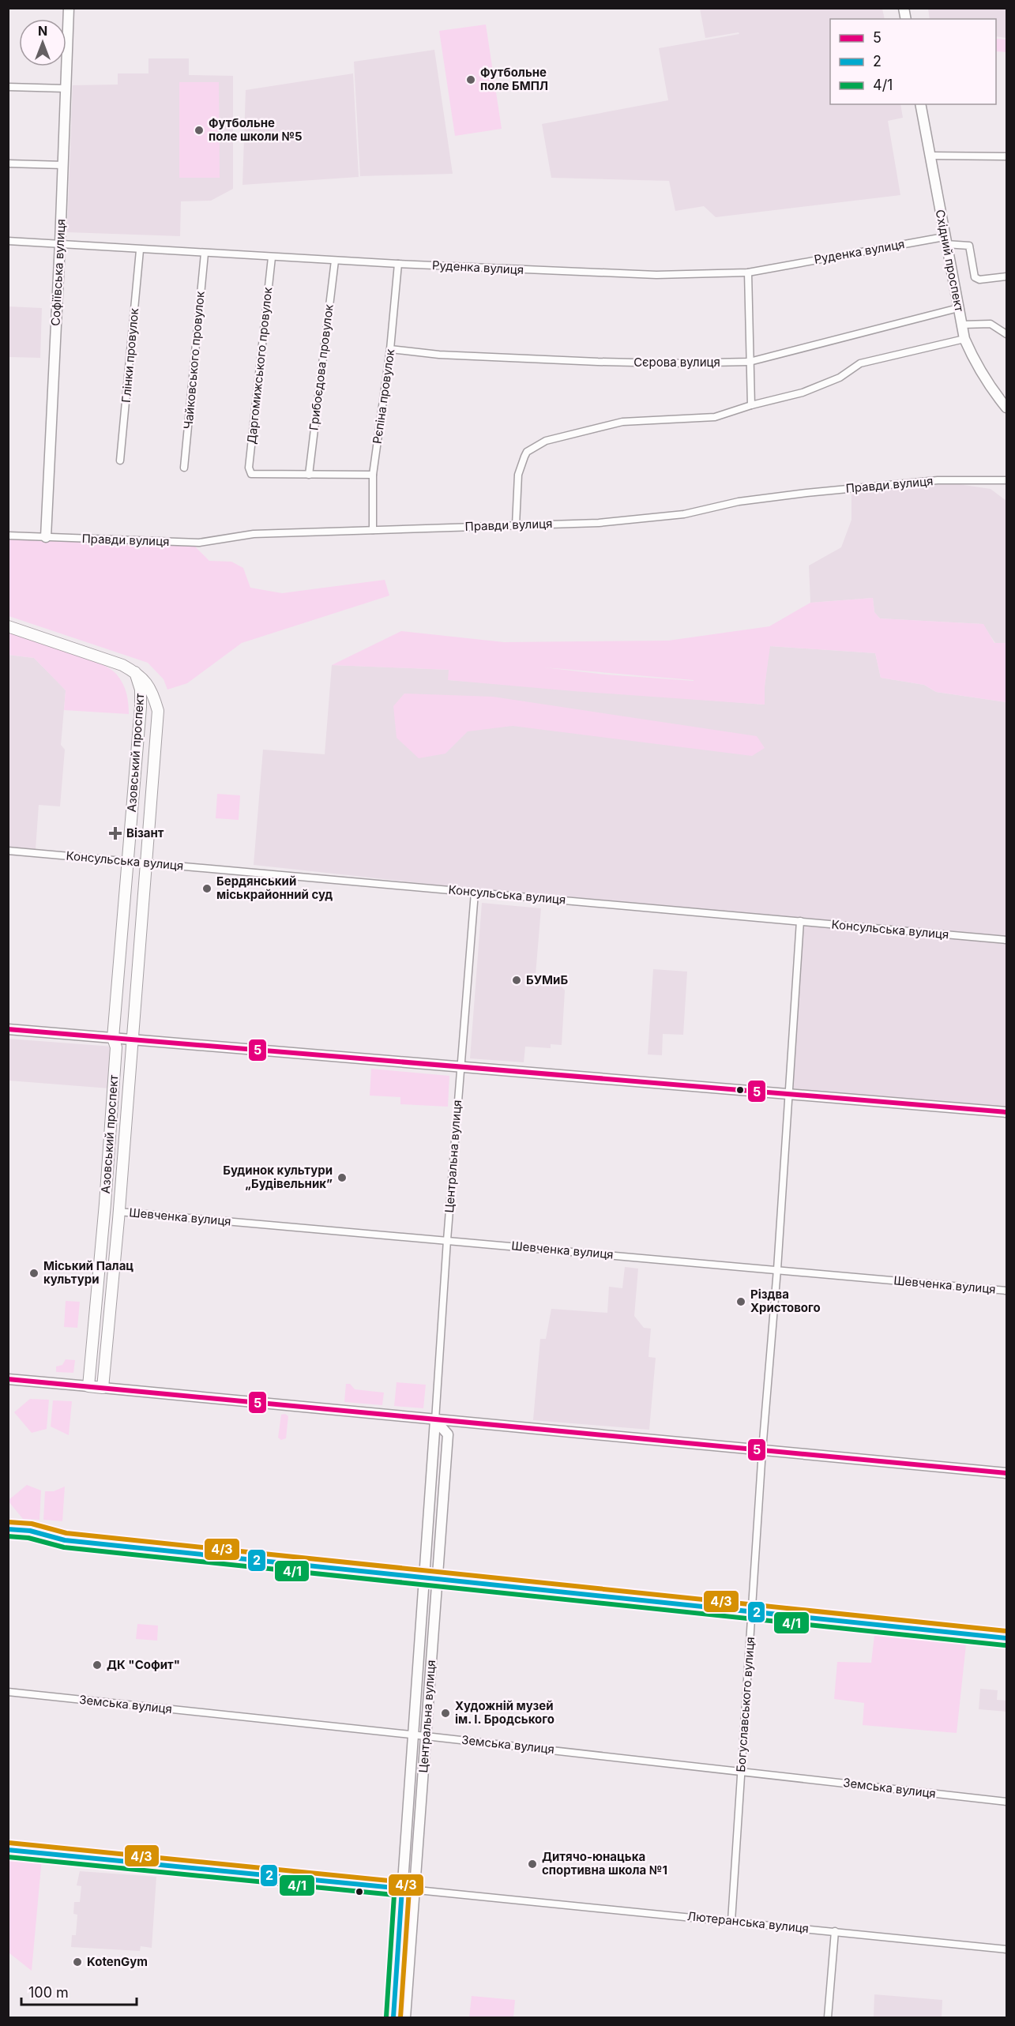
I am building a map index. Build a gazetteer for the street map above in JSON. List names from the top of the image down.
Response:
{
  "streets": {
    "main road": [
      "Східний проспект",
      "Софіївська вулиця",
      "Азовський проспект",
      "Центральна вулиця",
      "Лютеранська вулиця"
    ],
    "street": [
      "Руденка вулиця",
      "Глінки провулок",
      "Чайковського провулок",
      "Сєрова вулиця",
      "Даргомижського провулок",
      "Грибоєдова провулок",
      "Рєпіна провулок",
      "Правди вулиця",
      "Консульська вулиця",
      "Шевченка вулиця",
      "Земська вулиця",
      "Богуславського вулиця"
    ]
  },
  "crossings": [
    ["Руденка вулиця", "Східний проспект"],
    ["Руденка вулиця", "Софіївська вулиця"],
    ["Руденка вулиця", "Глінки провулок"],
    ["Руденка вулиця", "Чайковського провулок"],
    ["Руденка вулиця", "Даргомижського провулок"],
    ["Руденка вулиця", "Грибоєдова провулок"],
    ["Руденка вулиця", "Рєпіна провулок"],
    ["Східний проспект", "Сєрова вулиця"],
    ["Софіївська вулиця", "Правди вулиця"],
    ["Сєрова вулиця", "Рєпіна провулок"],
    ["Даргомижського провулок", "Грибоєдова провулок"],
    ["Рєпіна провулок", "Правди вулиця"],
    ["Азовський проспект", "Консульська вулиця"],
    ["Азовський проспект", "Шевченка вулиця"],
    ["Консульська вулиця", "Центральна вулиця"],
    ["Консульська вулиця", "Богуславського вулиця"],
    ["Центральна вулиця", "Шевченка вулиця"],
    ["Центральна вулиця", "Земська вулиця"],
    ["Центральна вулиця", "Лютеранська вулиця"],
    ["Шевченка вулиця", "Богуславського вулиця"],
    ["Земська вулиця", "Богуславського вулиця"],
    ["Богуславського вулиця", "Лютеранська вулиця"]
  ],
  "places": {
    "other": [
      "Футбольне поле БМПЛ",
      "Футбольне поле школи №5",
      "Бердянський міськрайонний суд",
      "БУМиБ",
      "Будинок культури „Будівельник”",
      "Міський Палац культури",
      "Різдва Христового",
      "ДК \"Софит\"",
      "Художній музей ім. І. Бродського",
      "Дитячо-юнацька спортивна школа №1",
      "KotenGym"
    ],
    "health": ["Візант"]
  },
  "lines": [
    "transit line 5",
    "transit line 4/3",
    "transit line 2",
    "transit line 4/1"
  ],
  "legend": ["5", "2", "4/1"],
  "scale_bar": "100 m",
  "north": "top"
}
